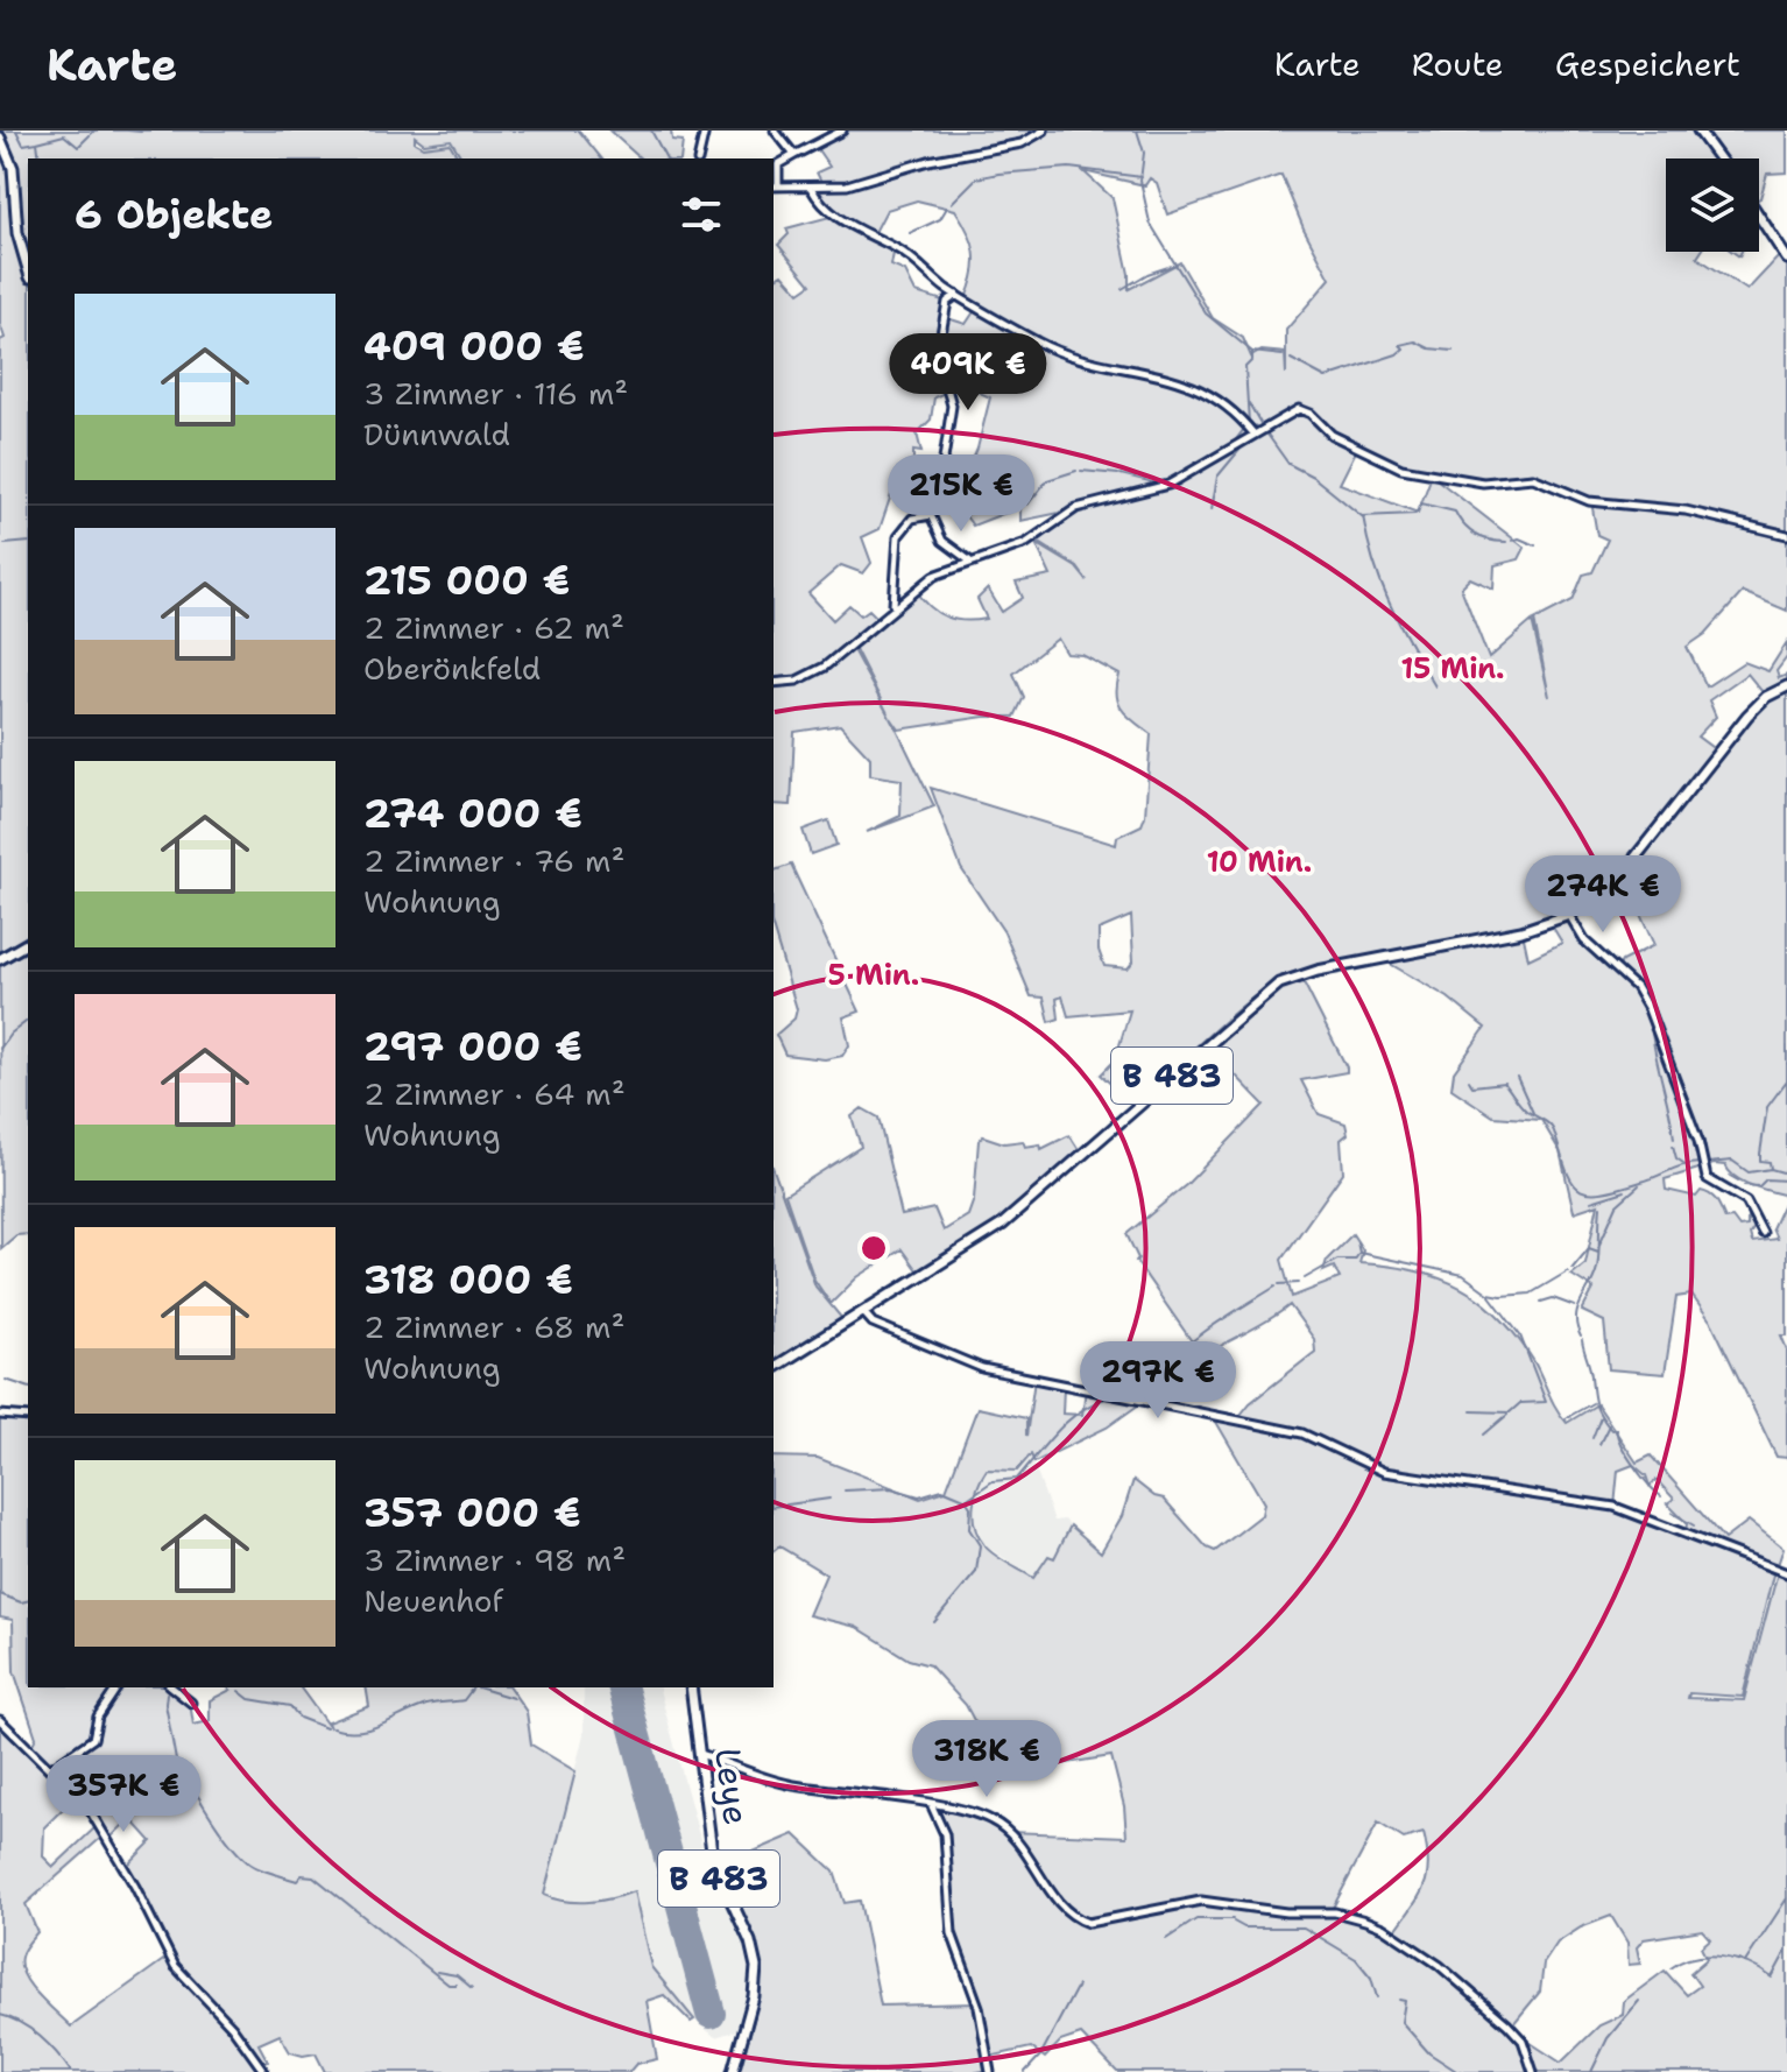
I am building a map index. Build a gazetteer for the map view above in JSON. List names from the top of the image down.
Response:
{
  "streets": {
    "main road": ["B 483", "Leye"]
  },
  "page": {
    "header": "Karte",
    "nav": ["Karte", "Route", "Gespeichert"],
    "heading": "6 Objekte",
    "list": [
      {
        "name": "409 000 €",
        "note": "3 Zimmer · 116 m² · Dünnwald"
      },
      {
        "name": "215 000 €",
        "note": "2 Zimmer · 62 m² · Oberönkfeld"
      },
      {
        "name": "274 000 €",
        "note": "2 Zimmer · 76 m² · Wohnung"
      },
      {
        "name": "297 000 €",
        "note": "2 Zimmer · 64 m² · Wohnung"
      },
      {
        "name": "318 000 €",
        "note": "2 Zimmer · 68 m² · Wohnung"
      },
      {
        "name": "357 000 €",
        "note": "3 Zimmer · 98 m² · Neuenhof"
      }
    ],
    "price": [
      "409K €",
      "215K €",
      "274K €",
      "297K €",
      "318K €",
      "357K €"
    ]
  },
  "rings": ["15 Min.", "10 Min.", "5 Min."]
}
